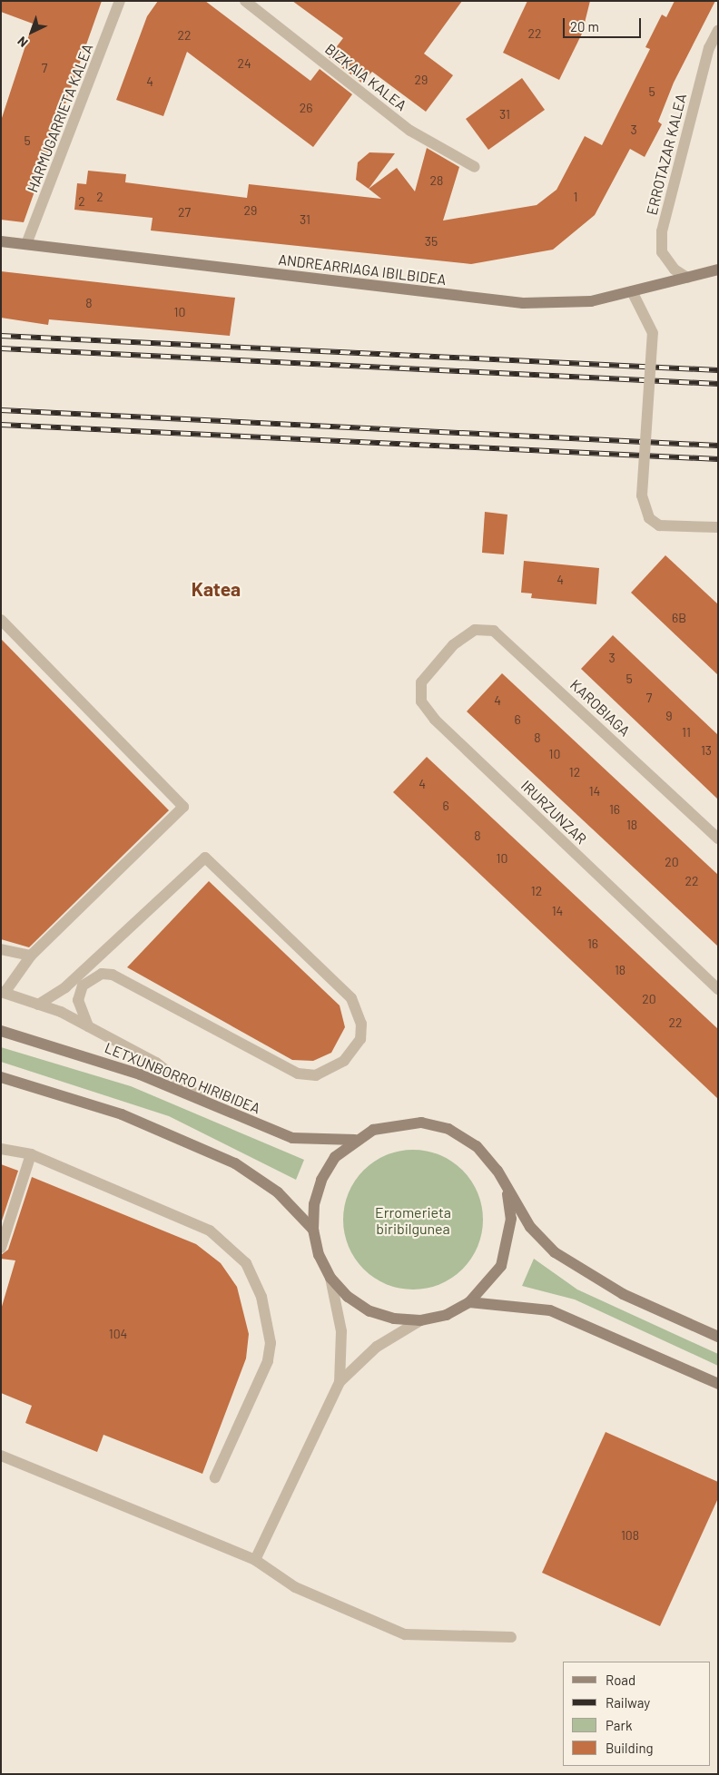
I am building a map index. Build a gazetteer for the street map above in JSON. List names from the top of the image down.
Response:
{
  "streets": {
    "main road": ["ANDREARRIAGA IBILBIDEA", "LETXUNBORRO HIRIBIDEA"],
    "street": [
      "BIZKAIA KALEA",
      "HARMUGARRIETA KALEA",
      "ERROTAZAR KALEA",
      "KAROBIAGA",
      "IRURZUNZAR"
    ]
  },
  "crossings": [
    ["HARMUGARRIETA KALEA", "ANDREARRIAGA IBILBIDEA"],
    ["ERROTAZAR KALEA", "ANDREARRIAGA IBILBIDEA"],
    ["KAROBIAGA", "IRURZUNZAR"]
  ],
  "districts": ["Katea"],
  "parks": ["Erromerieta biribilgunea"],
  "house_numbers": [
    "22",
    "22",
    "24",
    "7",
    "29",
    "4",
    "5",
    "26",
    "31",
    "3",
    "5",
    "28",
    "2",
    "1",
    "2",
    "29",
    "27",
    "31",
    "35",
    "8",
    "10",
    "4",
    "6B",
    "3",
    "5",
    "7",
    "4",
    "9",
    "6",
    "11",
    "8",
    "13",
    "10",
    "12",
    "4",
    "14",
    "6",
    "16",
    "18",
    "8",
    "10",
    "20",
    "22",
    "12",
    "14",
    "16",
    "18",
    "20",
    "22",
    "104",
    "108"
  ],
  "legend": [
    "Road",
    "Railway",
    "Park",
    "Building"
  ],
  "scale_bar": "20 m",
  "north": "bottom left"
}
